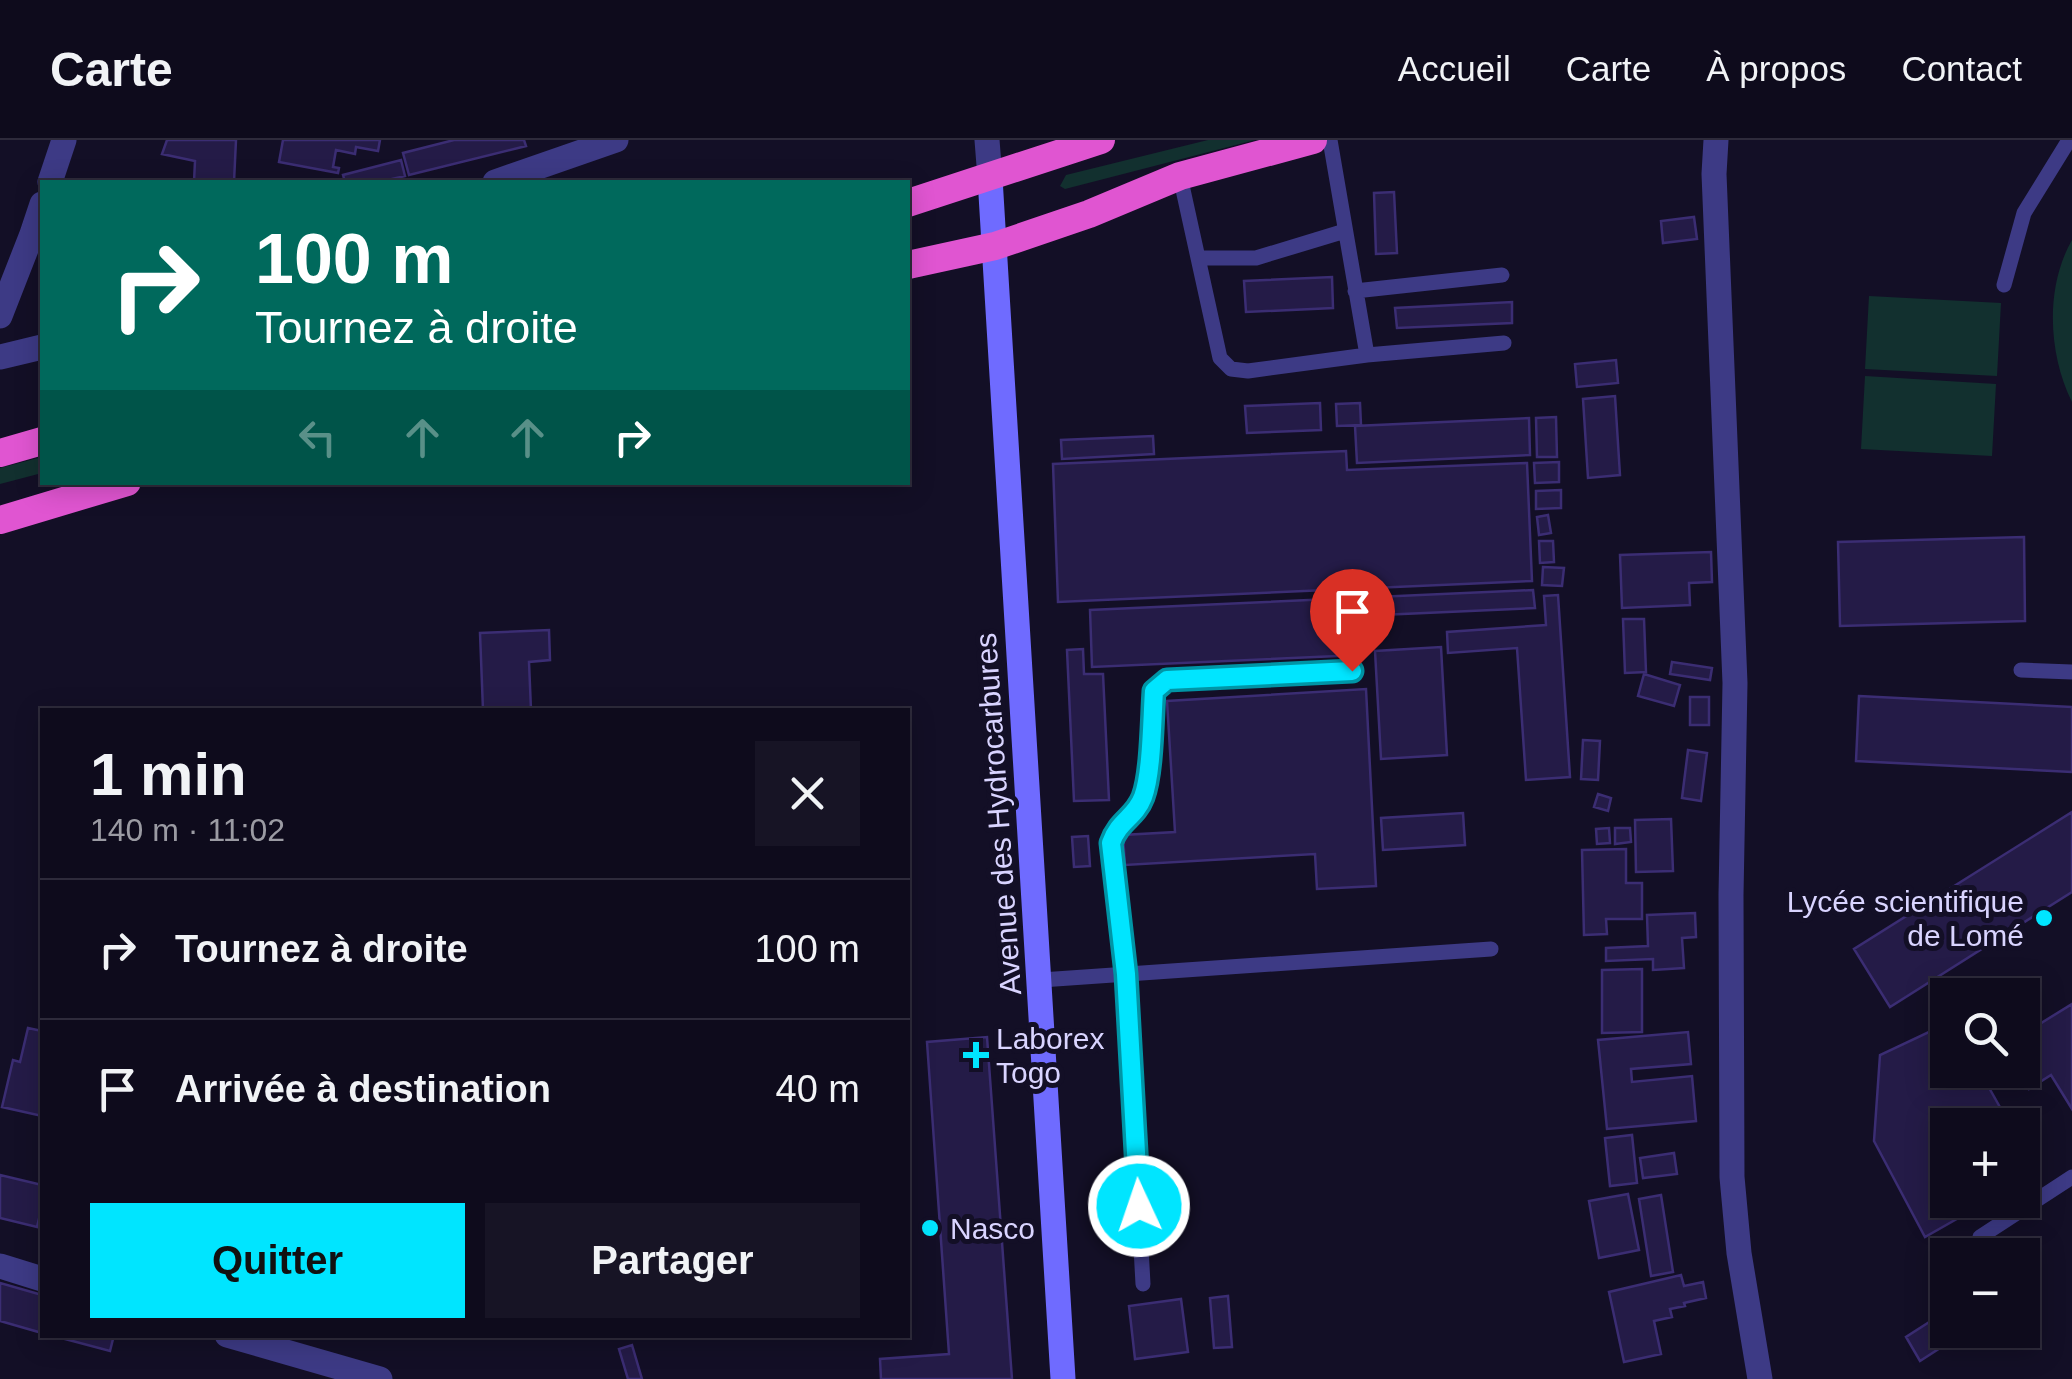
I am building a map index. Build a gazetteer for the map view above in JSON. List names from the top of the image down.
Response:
{
  "streets": {
    "main road": ["Avenue des Hydrocarbures"]
  },
  "places": {
    "other": ["Lycée scientifique de Lomé", "Nasco"],
    "health": ["Laborex Togo"]
  },
  "page": {
    "header": "Carte",
    "nav": [
      "Accueil",
      "Carte",
      "À propos",
      "Contact"
    ],
    "turn": ["100 m", "Tournez à droite"],
    "heading": ["1 min", "140 m · 11:02"],
    "list": [
      {
        "name": "Tournez à droite",
        "value": "100 m"
      },
      {
        "name": "Arrivée à destination",
        "value": "40 m"
      }
    ],
    "map_buttons": ["+", "−"],
    "buttons": ["Quitter", "Partager"]
  }
}
